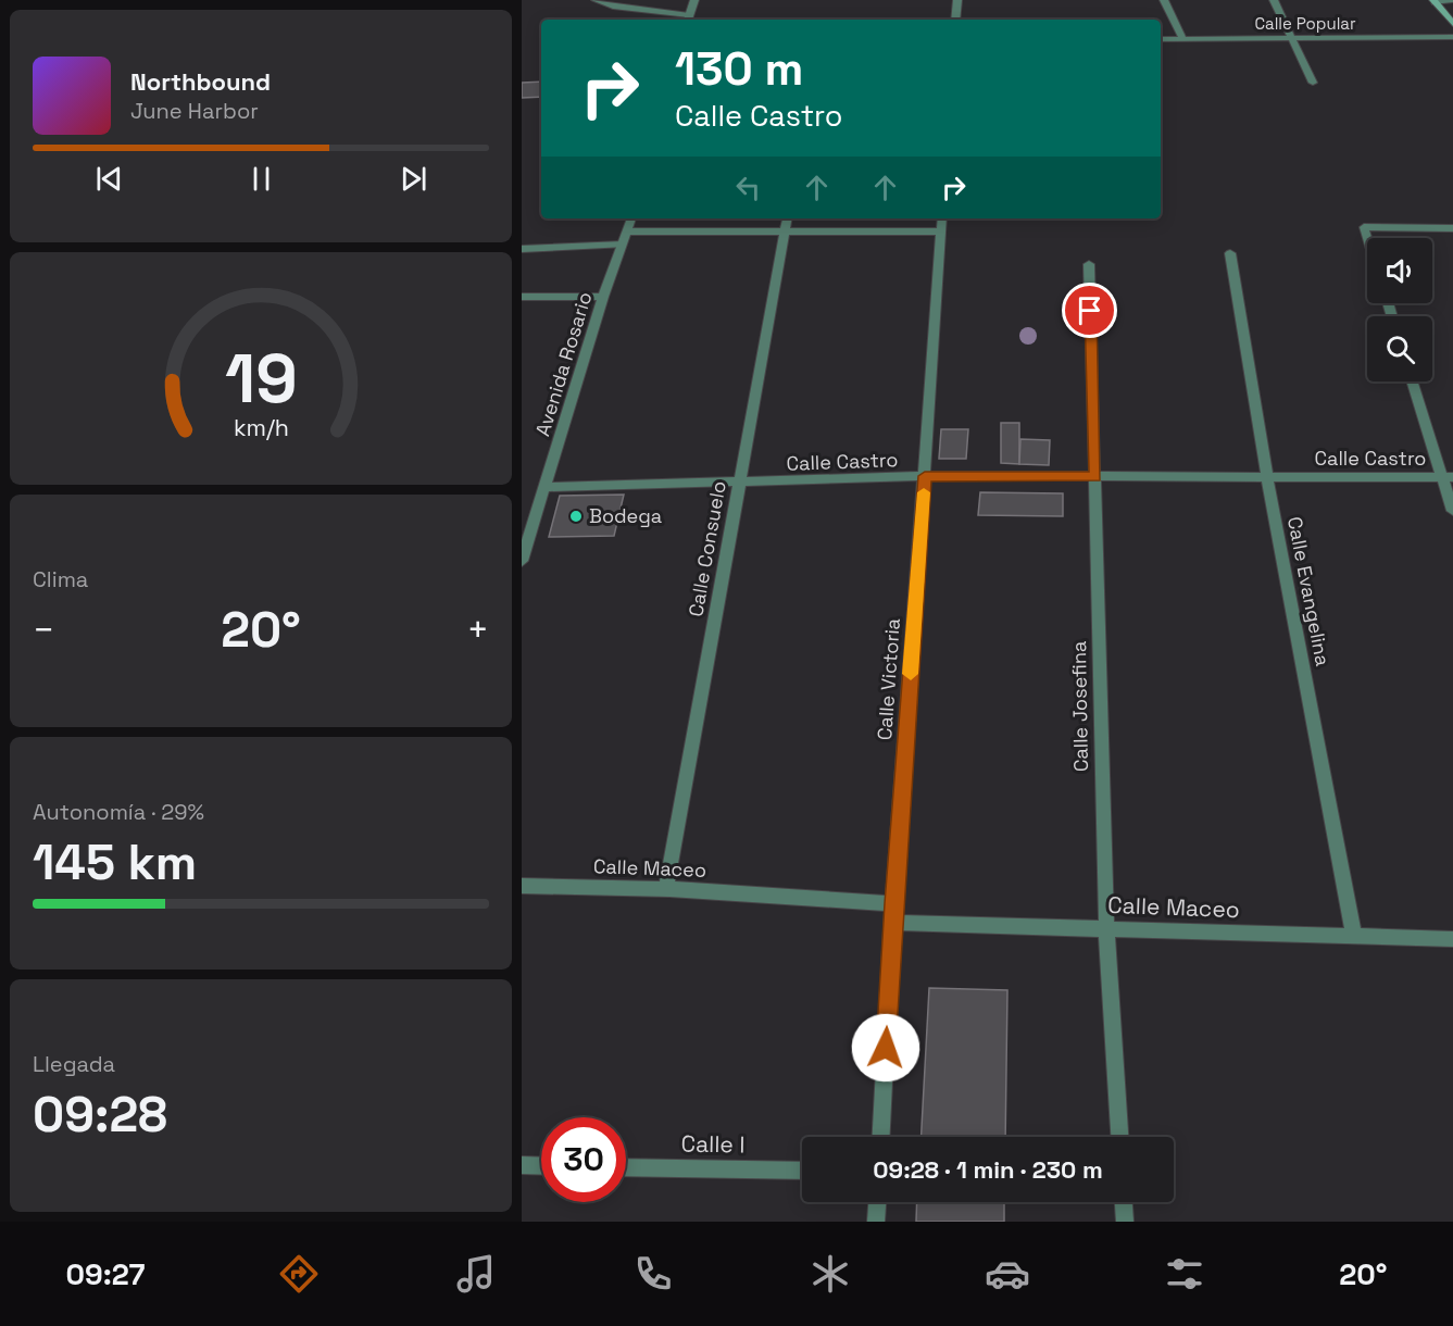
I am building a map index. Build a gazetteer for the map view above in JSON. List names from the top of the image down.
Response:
{
  "streets": {
    "street": [
      "Calle Popular",
      "Avenida Rosario",
      "Calle Castro",
      "Calle Consuelo",
      "Calle Evangelina",
      "Calle Victoria",
      "Calle Josefina",
      "Calle Maceo",
      "Calle I"
    ]
  },
  "crossings": [
    ["Avenida Rosario", "Calle Castro"],
    ["Calle Castro", "Calle Consuelo"],
    ["Calle Castro", "Calle Evangelina"],
    ["Calle Castro", "Calle Victoria"],
    ["Calle Castro", "Calle Josefina"],
    ["Calle Consuelo", "Calle Maceo"],
    ["Calle Evangelina", "Calle Maceo"],
    ["Calle Victoria", "Calle Maceo"],
    ["Calle Josefina", "Calle Maceo"]
  ],
  "places": ["Bodega"],
  "page": {
    "turn": ["130 m", "Calle Castro"],
    "song": ["Northbound", "June Harbor"],
    "tile": [
      "Clima",
      ["Autonomía · 29%", "145 km"],
      ["Llegada", "09:28"]
    ],
    "heat": ["−", "20°", "+"],
    "limit": "30",
    "trip": "09:28 · 1 min · 230 m",
    "tabs": ["09:27", "20°"],
    "gauge": ["19", "km/h"]
  }
}
